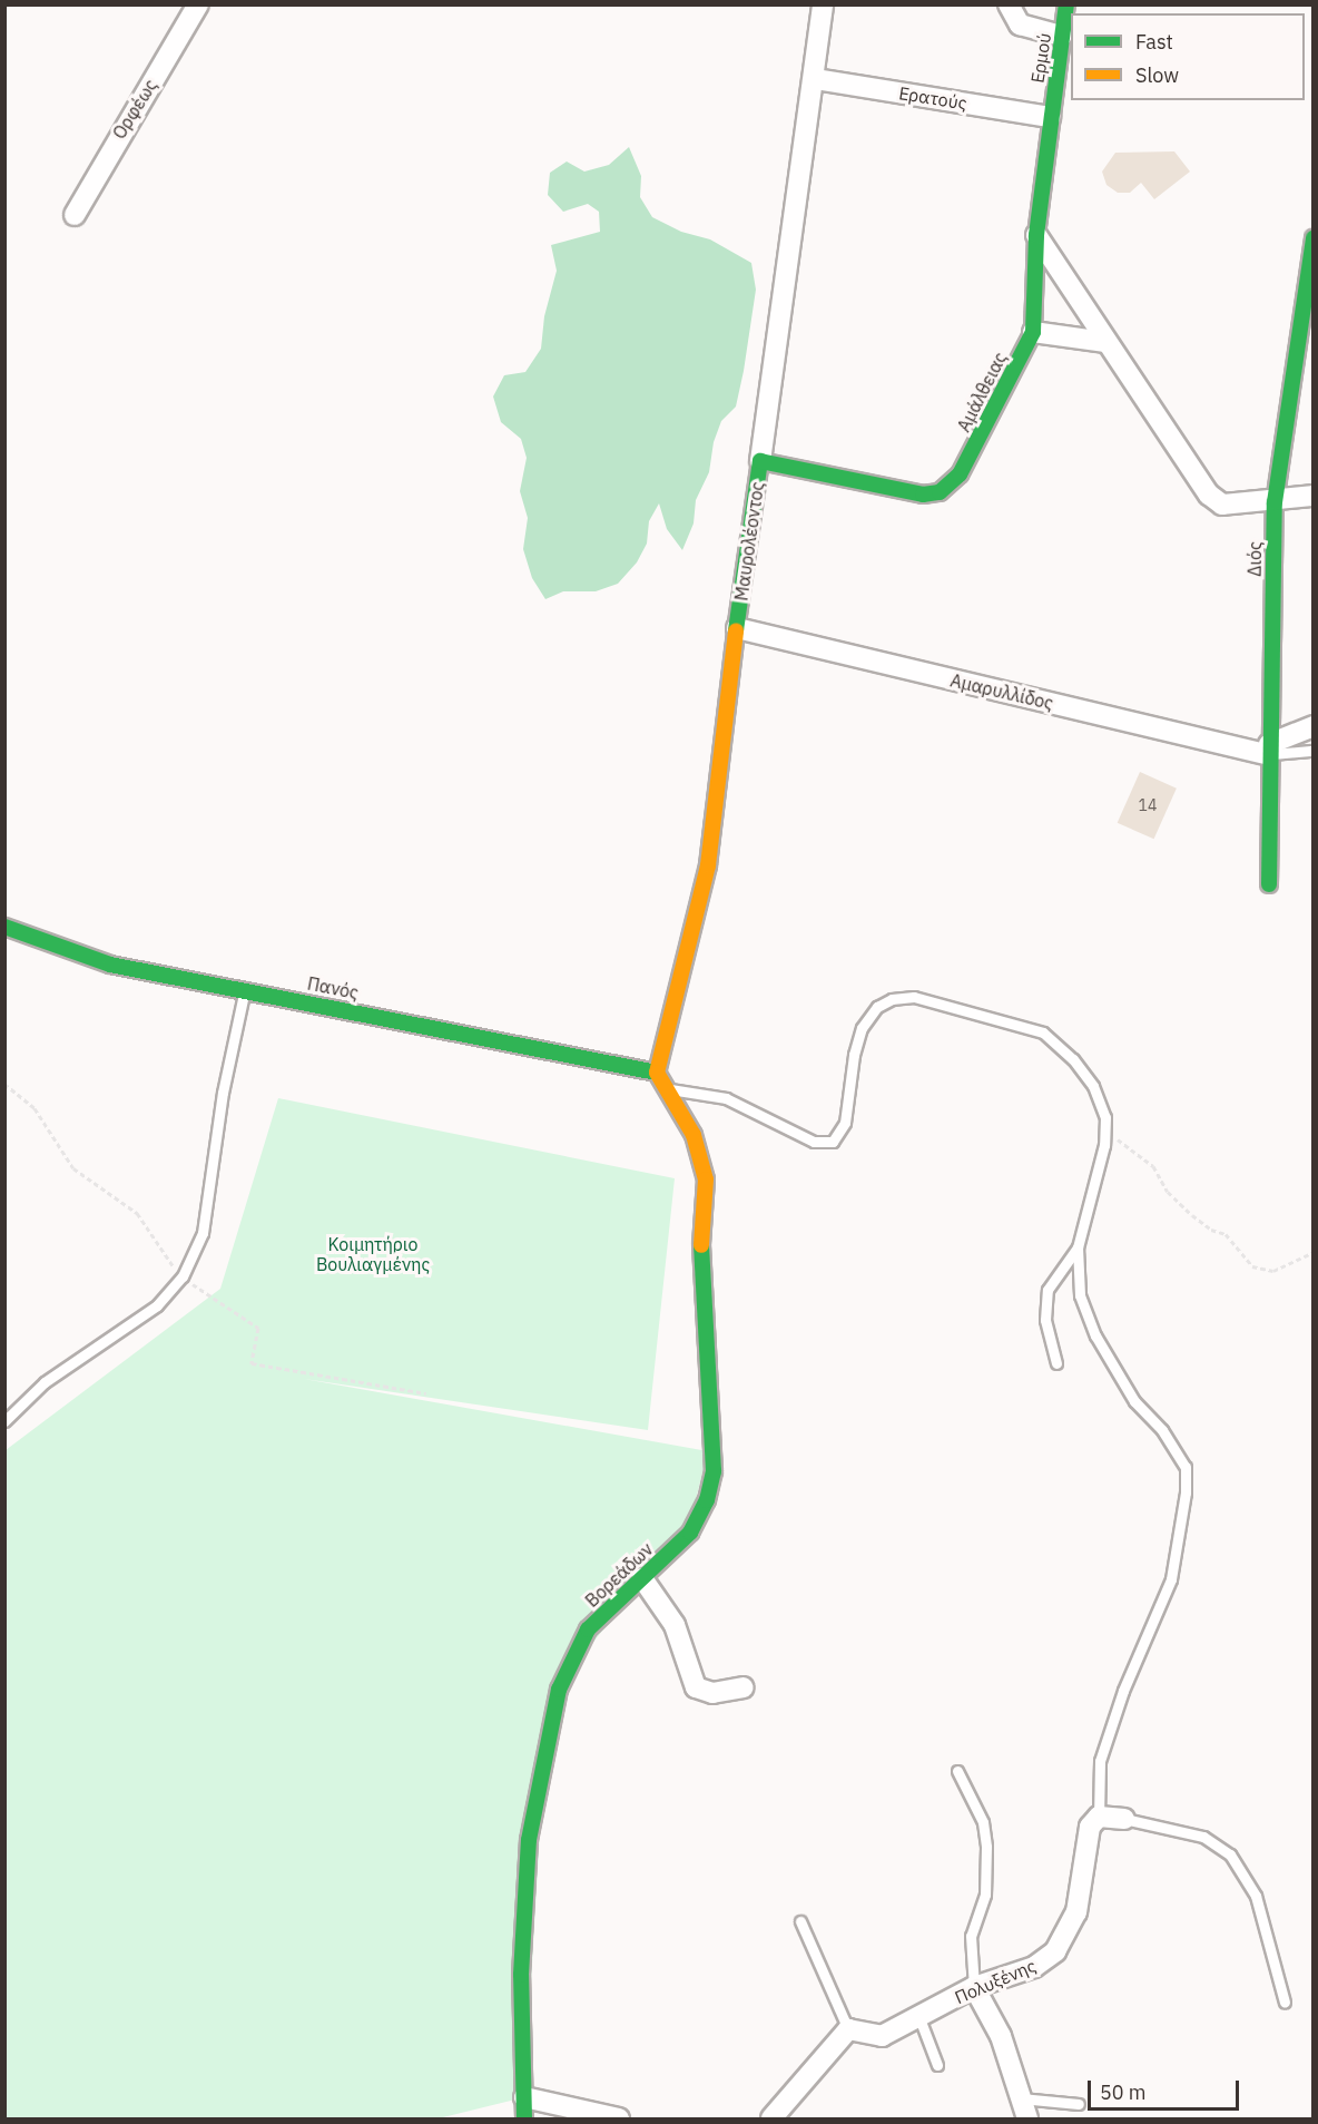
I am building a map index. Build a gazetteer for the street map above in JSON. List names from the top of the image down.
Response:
{
  "streets": {
    "street": [
      "Ερμού",
      "Ερατούς",
      "Ορφέως",
      "Αμάλθειας",
      "Μαυρολέοντος",
      "Διός",
      "Αμαρυλλίδος",
      "Πανός",
      "Βορεάδων",
      "Πολυξένης"
    ]
  },
  "crossings": [
    ["Ερμού", "Ερατούς"],
    ["Ερμού", "Αμάλθειας"],
    ["Ερατούς", "Αμάλθειας"],
    ["Ερατούς", "Μαυρολέοντος"],
    ["Αμάλθειας", "Μαυρολέοντος"],
    ["Μαυρολέοντος", "Αμαρυλλίδος"],
    ["Μαυρολέοντος", "Πανός"],
    ["Μαυρολέοντος", "Βορεάδων"],
    ["Διός", "Αμαρυλλίδος"],
    ["Πανός", "Βορεάδων"]
  ],
  "parks": ["Κοιμητήριο Βουλιαγμένης"],
  "house_numbers": ["14"],
  "legend": ["Fast", "Slow"],
  "scale_bar": "50 m"
}
